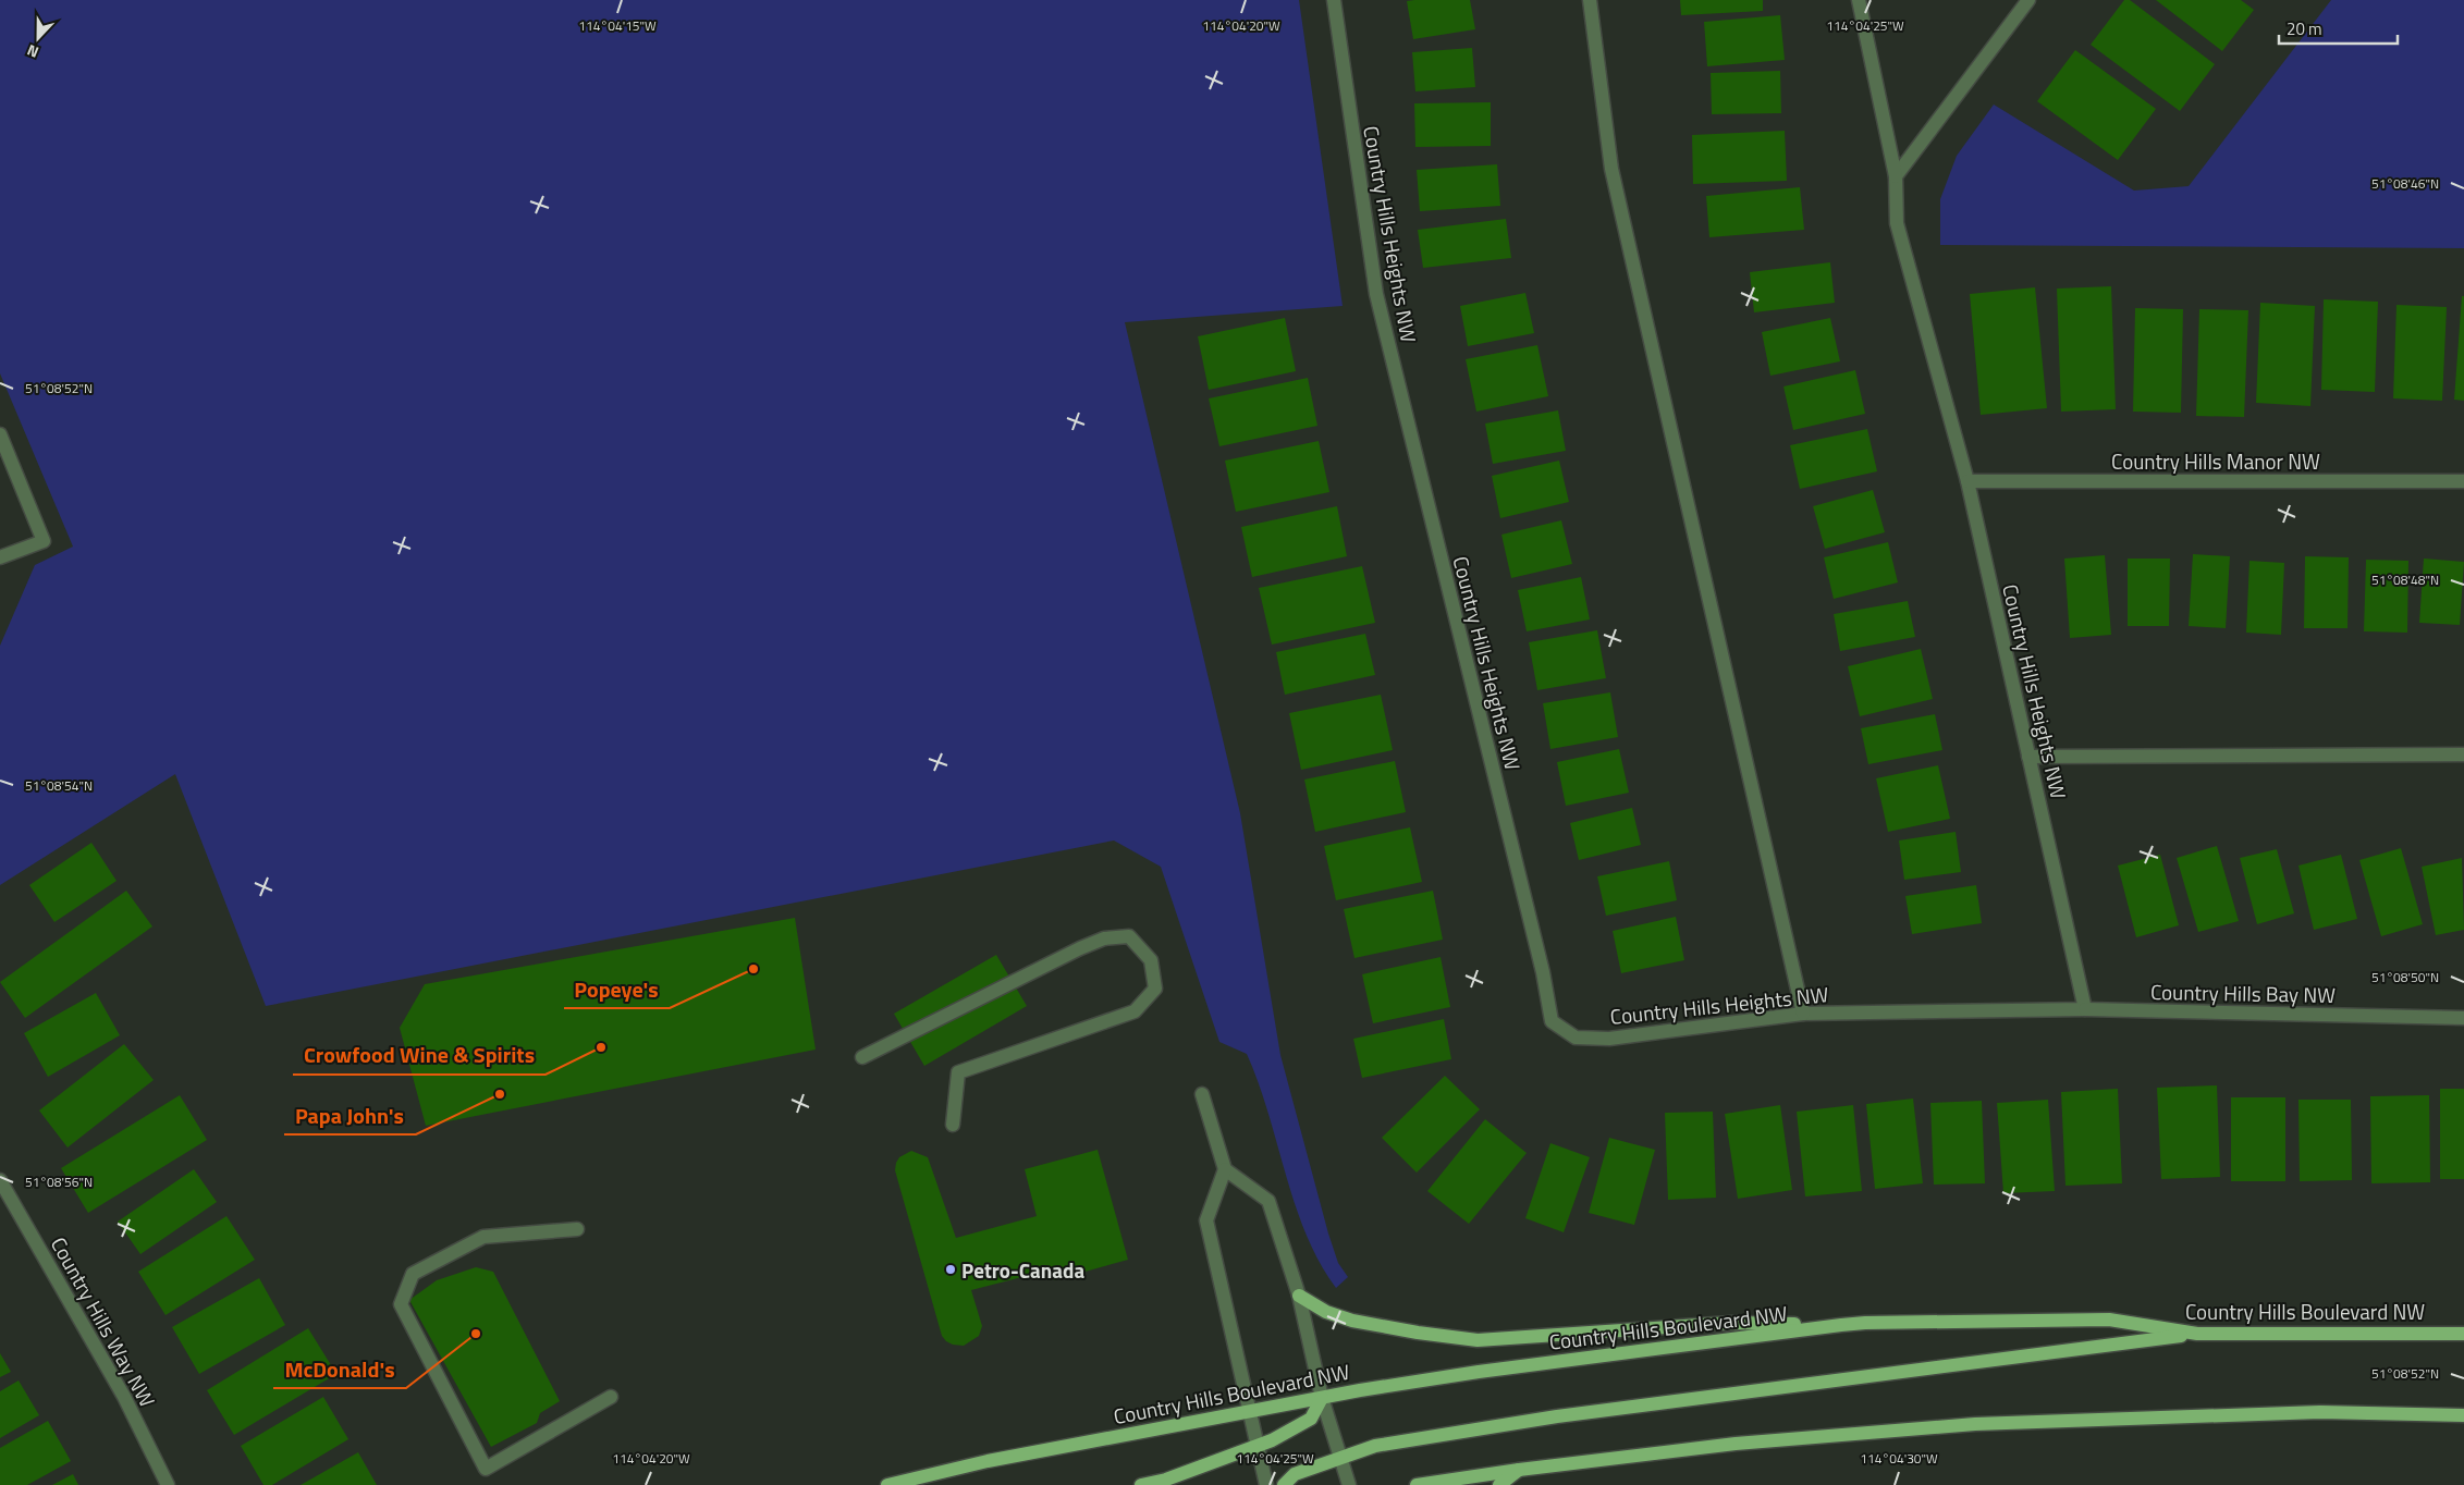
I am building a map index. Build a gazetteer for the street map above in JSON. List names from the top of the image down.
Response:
{
  "streets": {
    "main road": ["Country Hills Boulevard NW"],
    "street": [
      "Country Hills Heights NW",
      "Country Hills Manor NW",
      "Country Hills Bay NW",
      "Country Hills Way NW"
    ]
  },
  "crossings": [
    ["Country Hills Heights NW", "Country Hills Manor NW"],
    ["Country Hills Heights NW", "Country Hills Bay NW"]
  ],
  "places": [
    "Popeye's",
    "Crowfood Wine & Spirits",
    "Papa John's",
    "Petro-Canada",
    "McDonald's"
  ],
  "scale_bar": "20 m",
  "north": "bottom",
  "coordinates": [
    "114°04'15\"W",
    "114°04'20\"W",
    "114°04'25\"W",
    "51°08'46\"N",
    "51°08'52\"N",
    "51°08'48\"N",
    "51°08'54\"N",
    "51°08'50\"N",
    "51°08'56\"N",
    "114°04'30\"W"
  ]
}
